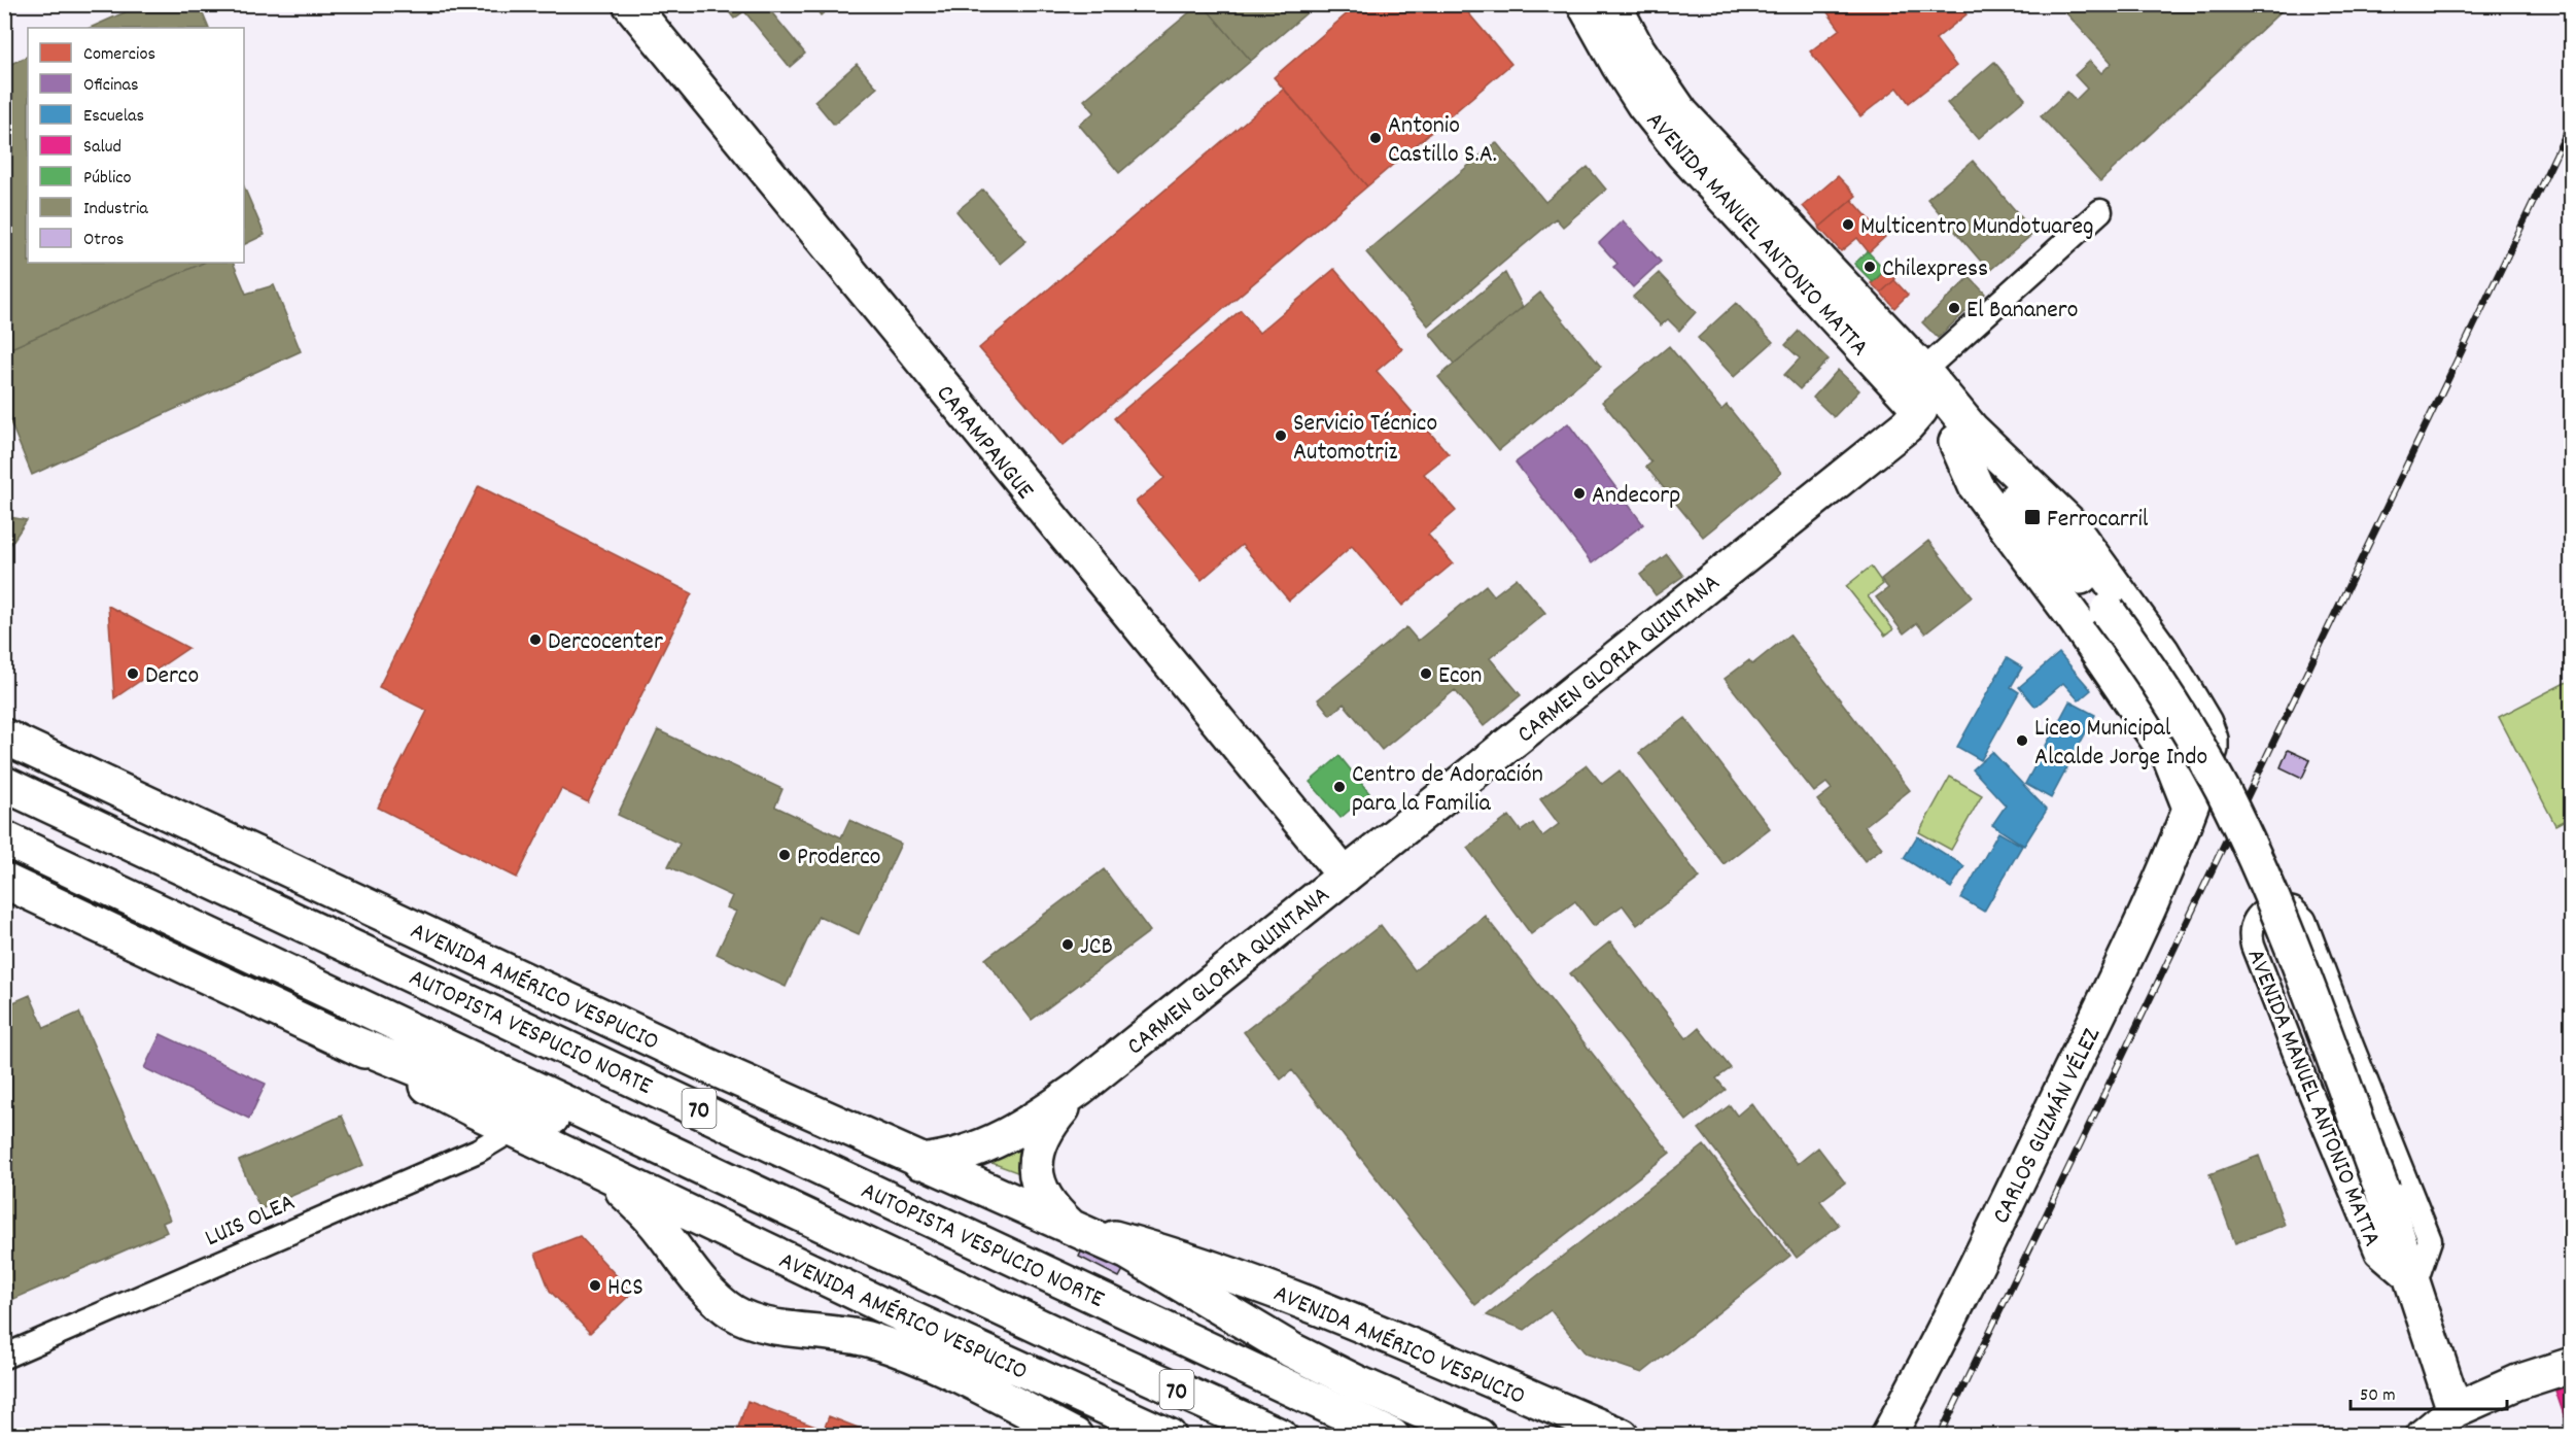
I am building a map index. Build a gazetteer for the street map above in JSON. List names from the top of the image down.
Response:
{
  "streets": {
    "main road": [
      "AVENIDA MANUEL ANTONIO MATTA",
      "CARAMPANGUE",
      "CARMEN GLORIA QUINTANA",
      "AVENIDA AMÉRICO VESPUCIO",
      "AUTOPISTA VESPUCIO NORTE",
      "70",
      "CARLOS GUZMÁN VÉLEZ"
    ],
    "street": ["LUIS OLEA"]
  },
  "crossings": [
    ["AVENIDA MANUEL ANTONIO MATTA", "CARMEN GLORIA QUINTANA"],
    ["AVENIDA MANUEL ANTONIO MATTA", "CARLOS GUZMÁN VÉLEZ"],
    ["CARAMPANGUE", "CARMEN GLORIA QUINTANA"],
    ["CARMEN GLORIA QUINTANA", "AVENIDA AMÉRICO VESPUCIO"],
    ["AVENIDA AMÉRICO VESPUCIO", "LUIS OLEA"]
  ],
  "places": {
    "other": [
      "Antonio Castillo S.A.",
      "Multicentro Mundotuareg",
      "Chilexpress",
      "El Bananero",
      "Servicio Técnico Automotriz",
      "Andecorp",
      "Dercocenter",
      "Derco",
      "Econ",
      "Liceo Municipal Alcalde Jorge Indo",
      "Centro de Adoración para la Familia",
      "Proderco",
      "JCB",
      "HCS"
    ],
    "transit": ["Ferrocarril"]
  },
  "legend": [
    "Comercios",
    "Oficinas",
    "Escuelas",
    "Salud",
    "Público",
    "Industria",
    "Otros"
  ],
  "scale_bar": "50 m"
}
